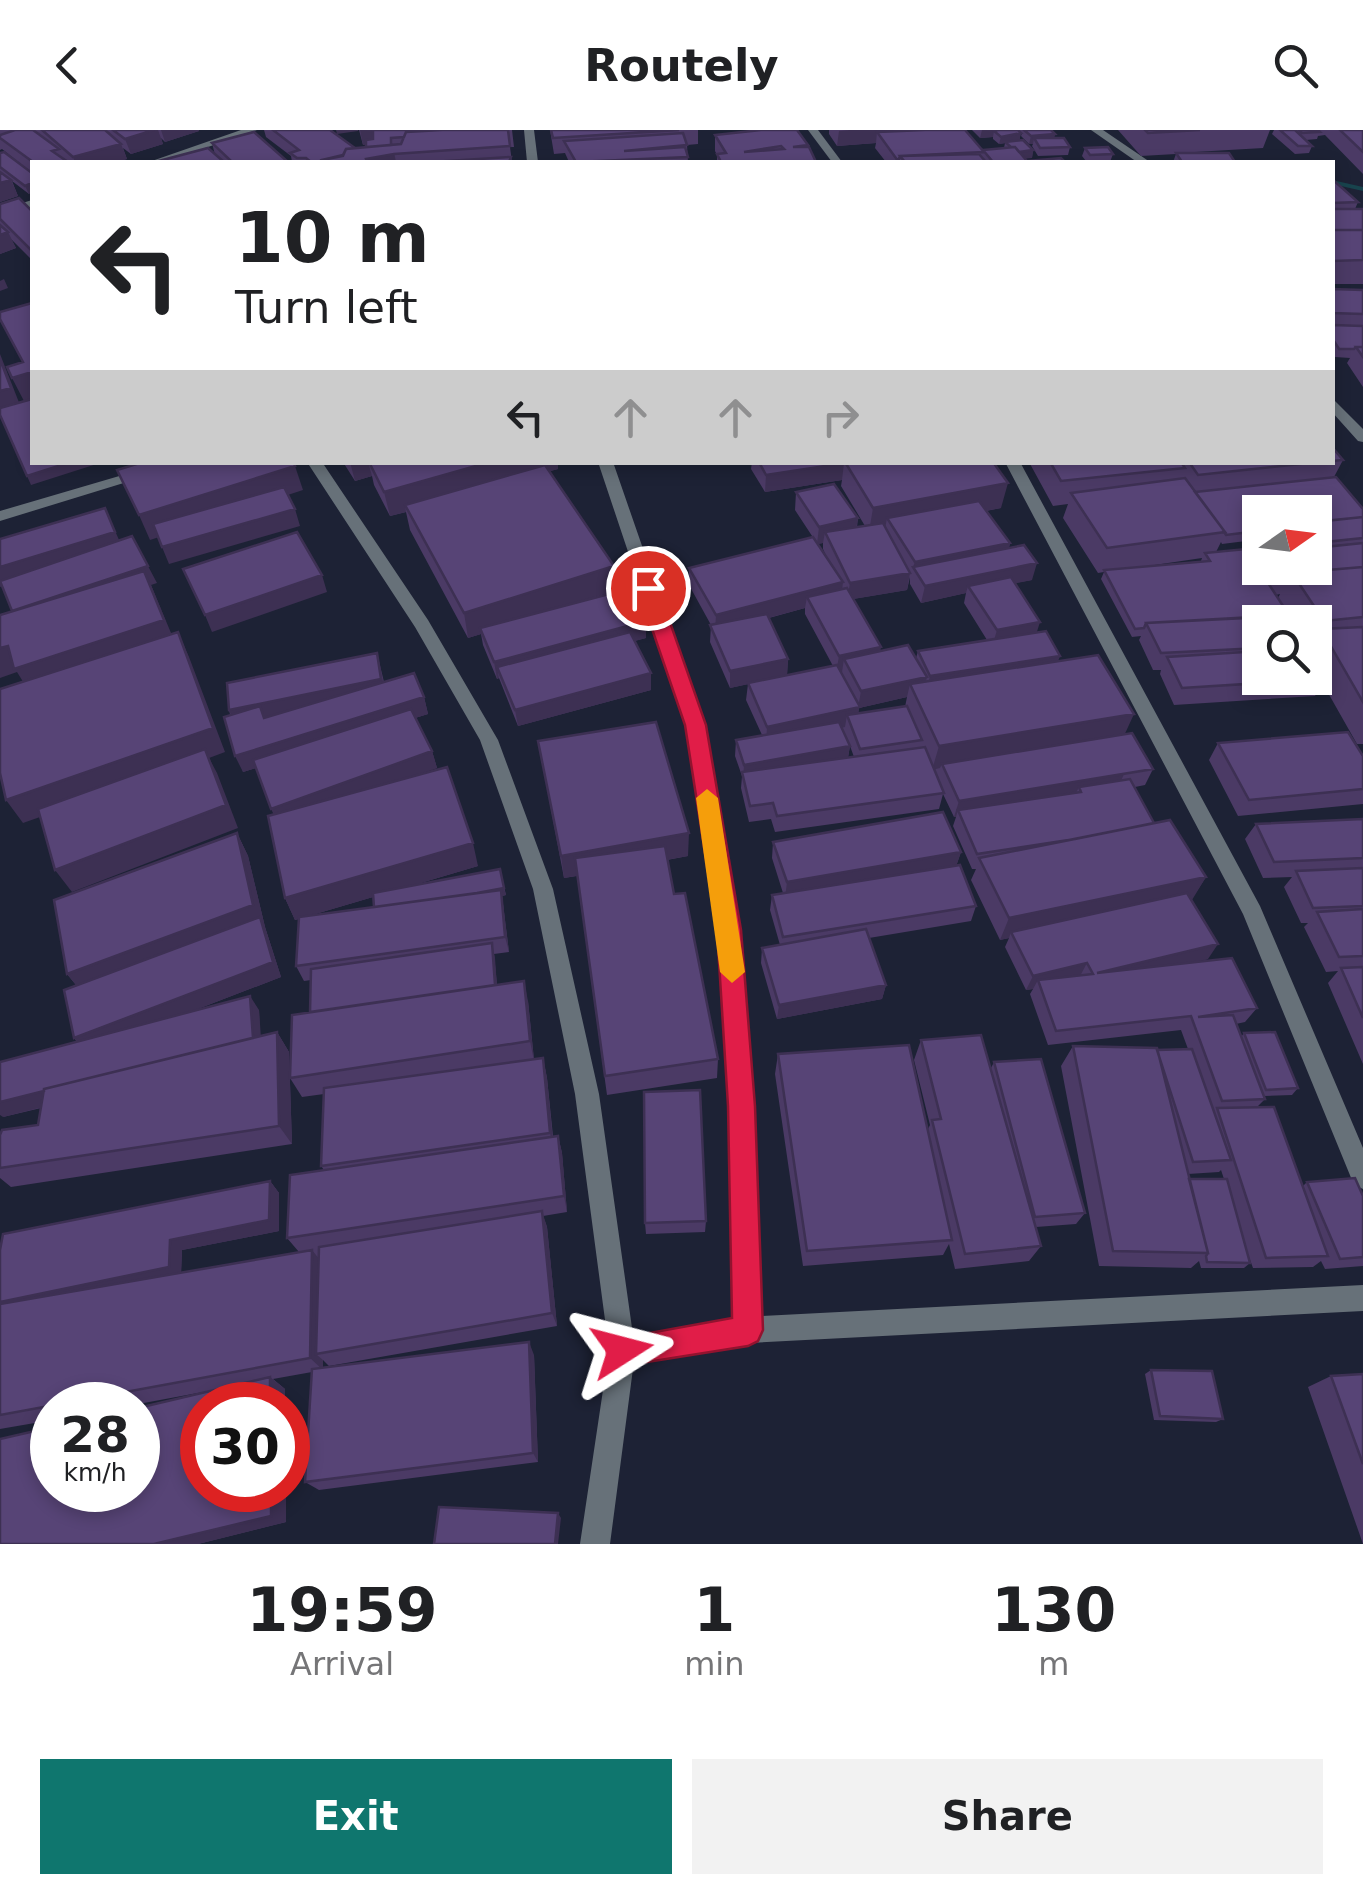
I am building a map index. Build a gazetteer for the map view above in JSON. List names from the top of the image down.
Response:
{
  "north": "right",
  "page": {
    "header": "Routely",
    "turn": ["10 m", "Turn left"],
    "speed": "28 km/h",
    "limit": "30",
    "eta": [
      "19:59",
      "Arrival",
      "1",
      "min",
      "130",
      "m"
    ],
    "buttons": ["Exit", "Share"]
  }
}
